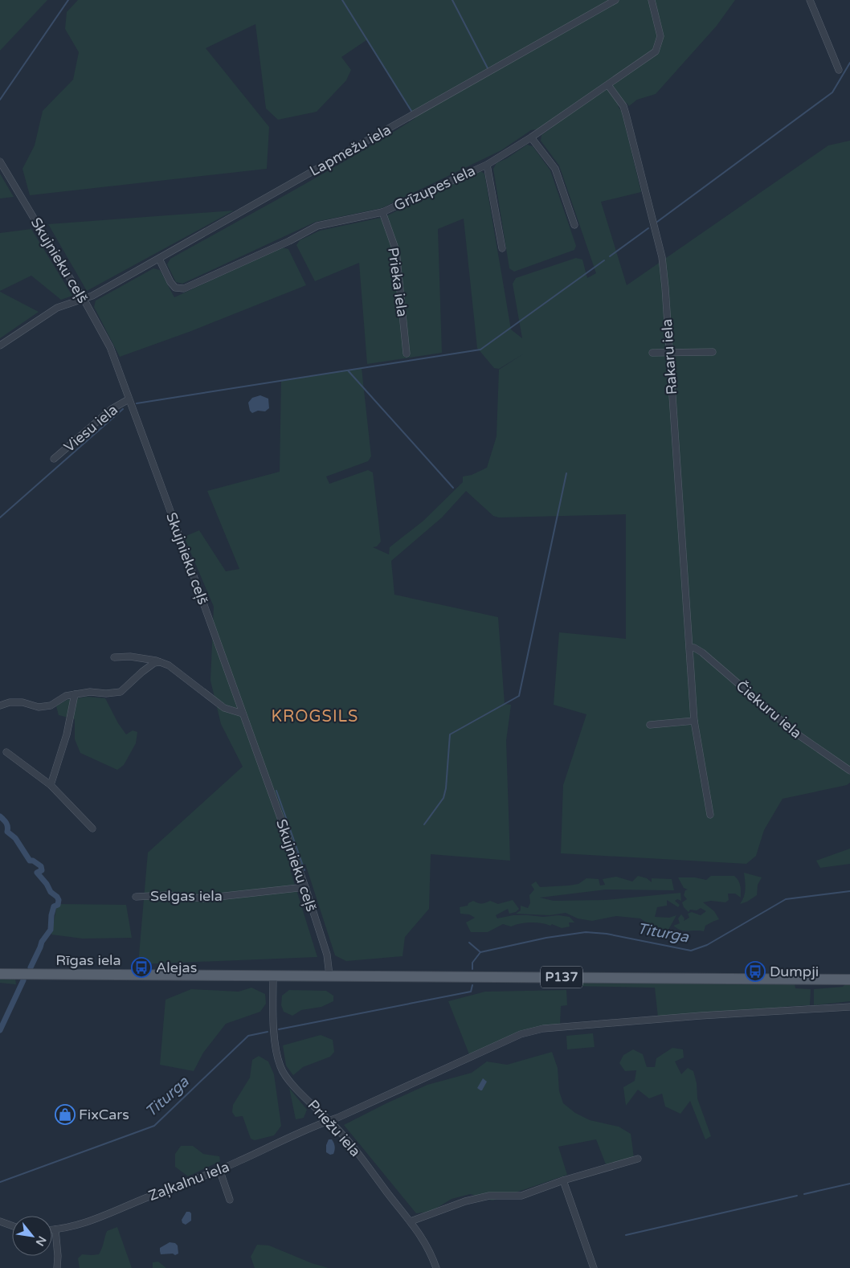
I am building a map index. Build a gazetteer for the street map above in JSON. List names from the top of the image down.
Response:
{
  "streets": {
    "main road": ["Rīgas iela", "P137"],
    "street": [
      "Lapmežu iela",
      "Grīzupes iela",
      "Skujnieku ceļš",
      "Prieka iela",
      "Rakaru iela",
      "Viesu iela",
      "Čiekuru iela",
      "Selgas iela",
      "Priežu iela",
      "Zaļkalnu iela"
    ]
  },
  "crossings": [
    ["Lapmežu iela", "Grīzupes iela"],
    ["Lapmežu iela", "Skujnieku ceļš"],
    ["Grīzupes iela", "Prieka iela"],
    ["Grīzupes iela", "Rakaru iela"],
    ["Skujnieku ceļš", "Viesu iela"],
    ["Skujnieku ceļš", "Selgas iela"],
    ["Skujnieku ceļš", "P137"],
    ["Rakaru iela", "Čiekuru iela"],
    ["Rīgas iela", "P137"],
    ["Rīgas iela", "Priežu iela"],
    ["P137", "Priežu iela"],
    ["Priežu iela", "Zaļkalnu iela"]
  ],
  "districts": ["KROGSILS"],
  "water": ["Titurga"],
  "places": {
    "bus stop": ["Alejas", "Dumpji"],
    "shop": ["FixCars"]
  },
  "north": "bottom right"
}
